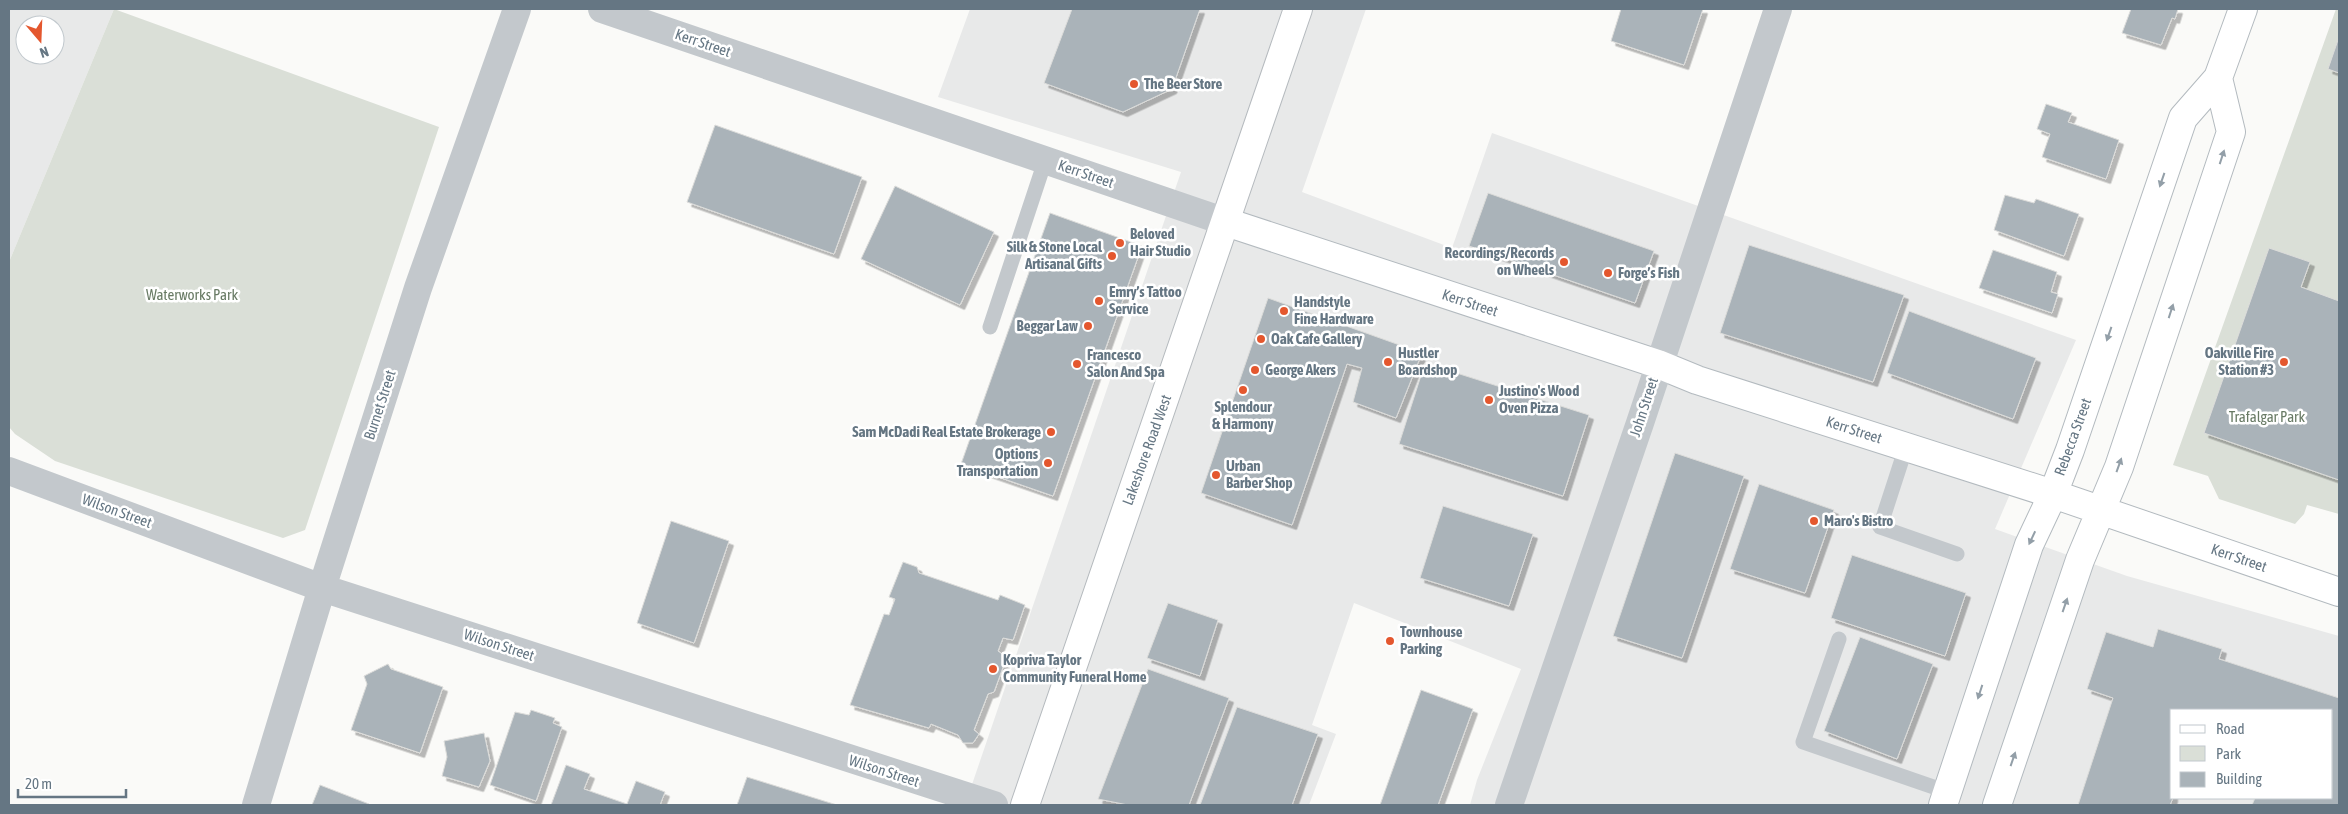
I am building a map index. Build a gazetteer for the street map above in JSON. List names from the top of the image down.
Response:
{
  "streets": {
    "main road": ["Kerr Street", "Rebecca Street", "Lakeshore Road West"],
    "street": ["Burnet Street", "John Street", "Wilson Street"]
  },
  "crossings": [
    ["Kerr Street", "John Street"],
    ["Kerr Street", "Rebecca Street"],
    ["Kerr Street", "Lakeshore Road West"],
    ["Burnet Street", "Wilson Street"]
  ],
  "parks": ["Waterworks Park", "Trafalgar Park"],
  "places": [
    "The Beer Store",
    "Beloved Hair Studio",
    "Silk & Stone Local Artisanal Gifts",
    "Recordings/Records on Wheels",
    "Forge’s Fish",
    "Emry’s Tattoo Service",
    "Handstyle Fine Hardware",
    "Beggar Law",
    "Oak Cafe Gallery",
    "Hustler Boardshop",
    "Oakville Fire Station #3",
    "Francesco Salon And Spa",
    "George Akers",
    "Splendour & Harmony",
    "Justino's Wood Oven Pizza",
    "Sam McDadi Real Estate Brokerage",
    "Options Transportation",
    "Urban Barber Shop",
    "Maro's Bistro",
    "Townhouse Parking",
    "Kopriva Taylor Community Funeral Home"
  ],
  "legend": ["Road", "Park", "Building"],
  "scale_bar": "20 m",
  "north": "bottom"
}
